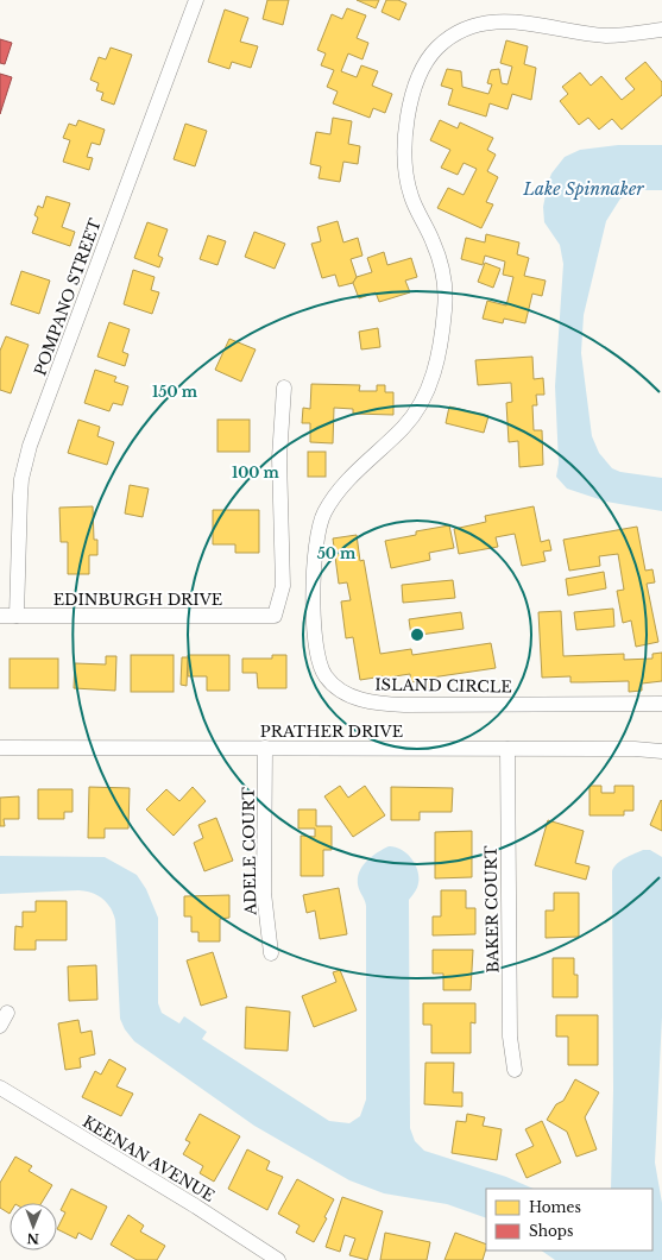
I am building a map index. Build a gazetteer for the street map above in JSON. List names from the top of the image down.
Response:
{
  "streets": {
    "street": [
      "POMPANO STREET",
      "EDINBURGH DRIVE",
      "ISLAND CIRCLE",
      "PRATHER DRIVE",
      "ADELE COURT",
      "BAKER COURT",
      "KEENAN AVENUE"
    ]
  },
  "crossings": [
    ["POMPANO STREET", "EDINBURGH DRIVE"],
    ["PRATHER DRIVE", "ADELE COURT"],
    ["PRATHER DRIVE", "BAKER COURT"]
  ],
  "water": ["Lake Spinnaker"],
  "legend": ["Homes", "Shops"],
  "north": "bottom",
  "rings": ["150 m", "100 m", "50 m"]
}
